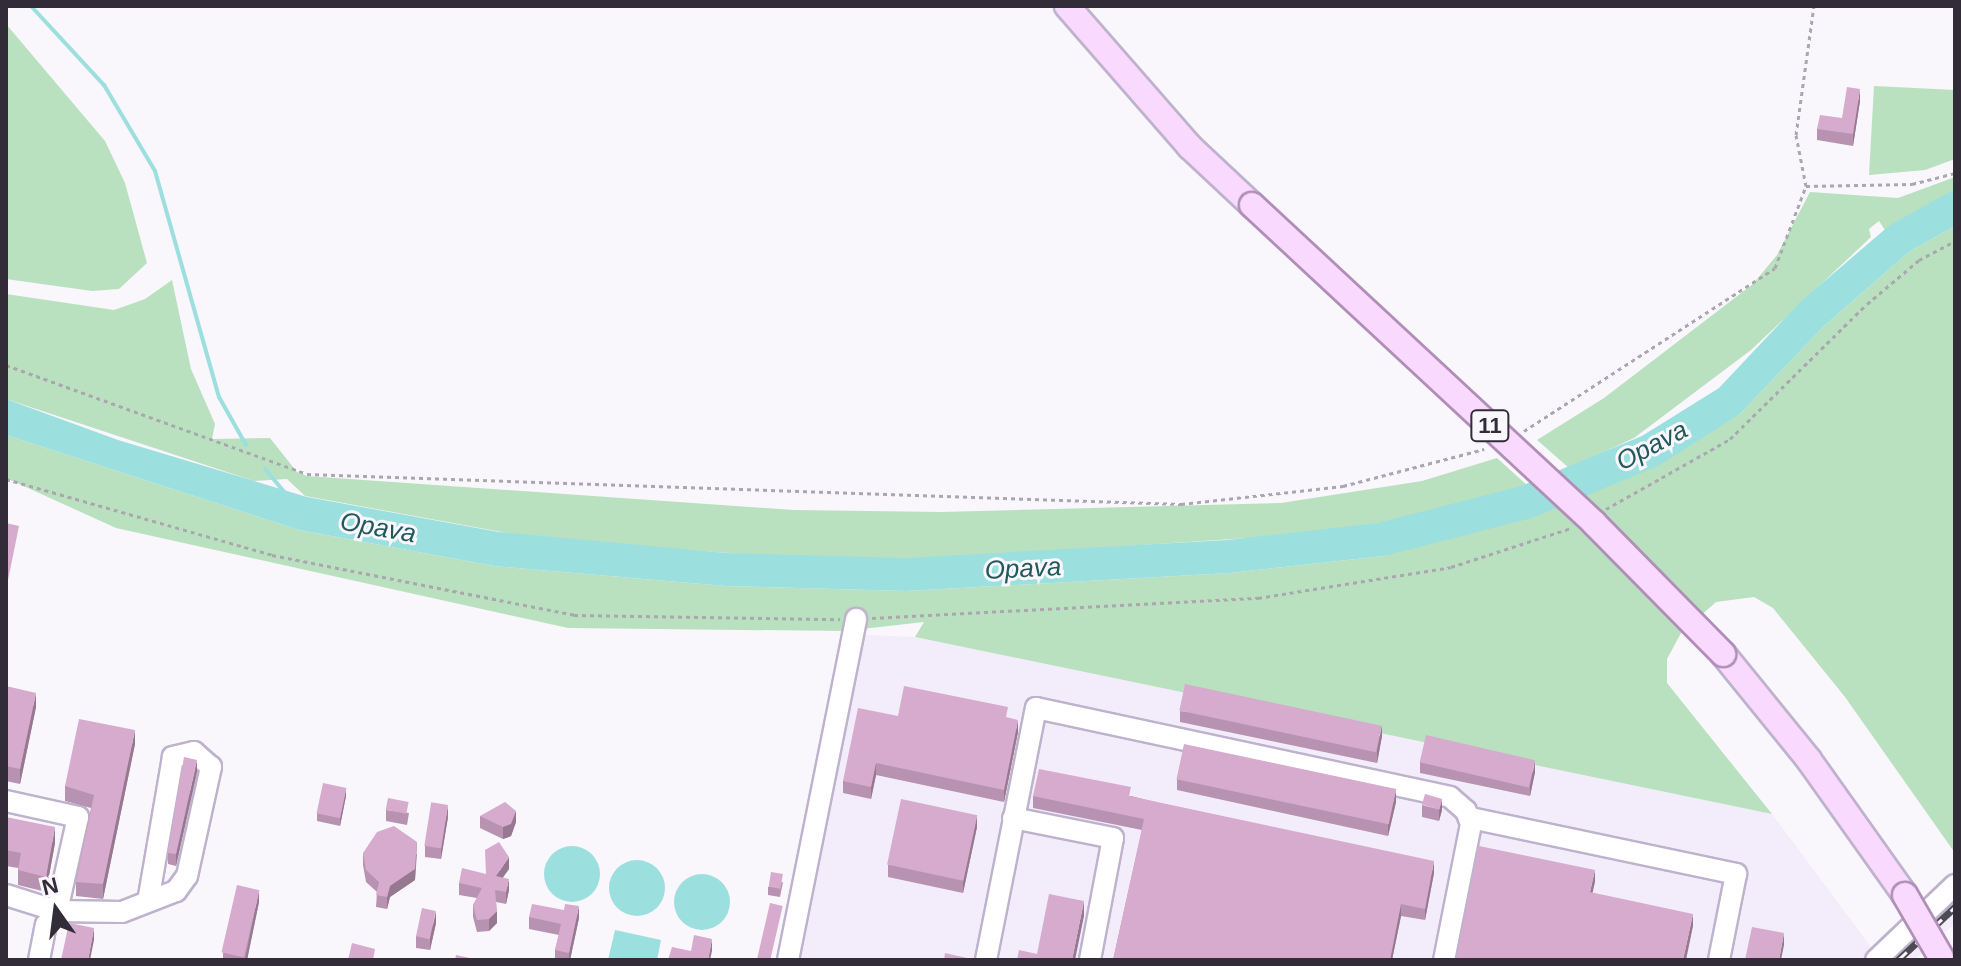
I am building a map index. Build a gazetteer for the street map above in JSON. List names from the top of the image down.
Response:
{
  "streets": {
    "main road": ["11"]
  },
  "water": ["Opava"],
  "north": "top"
}
